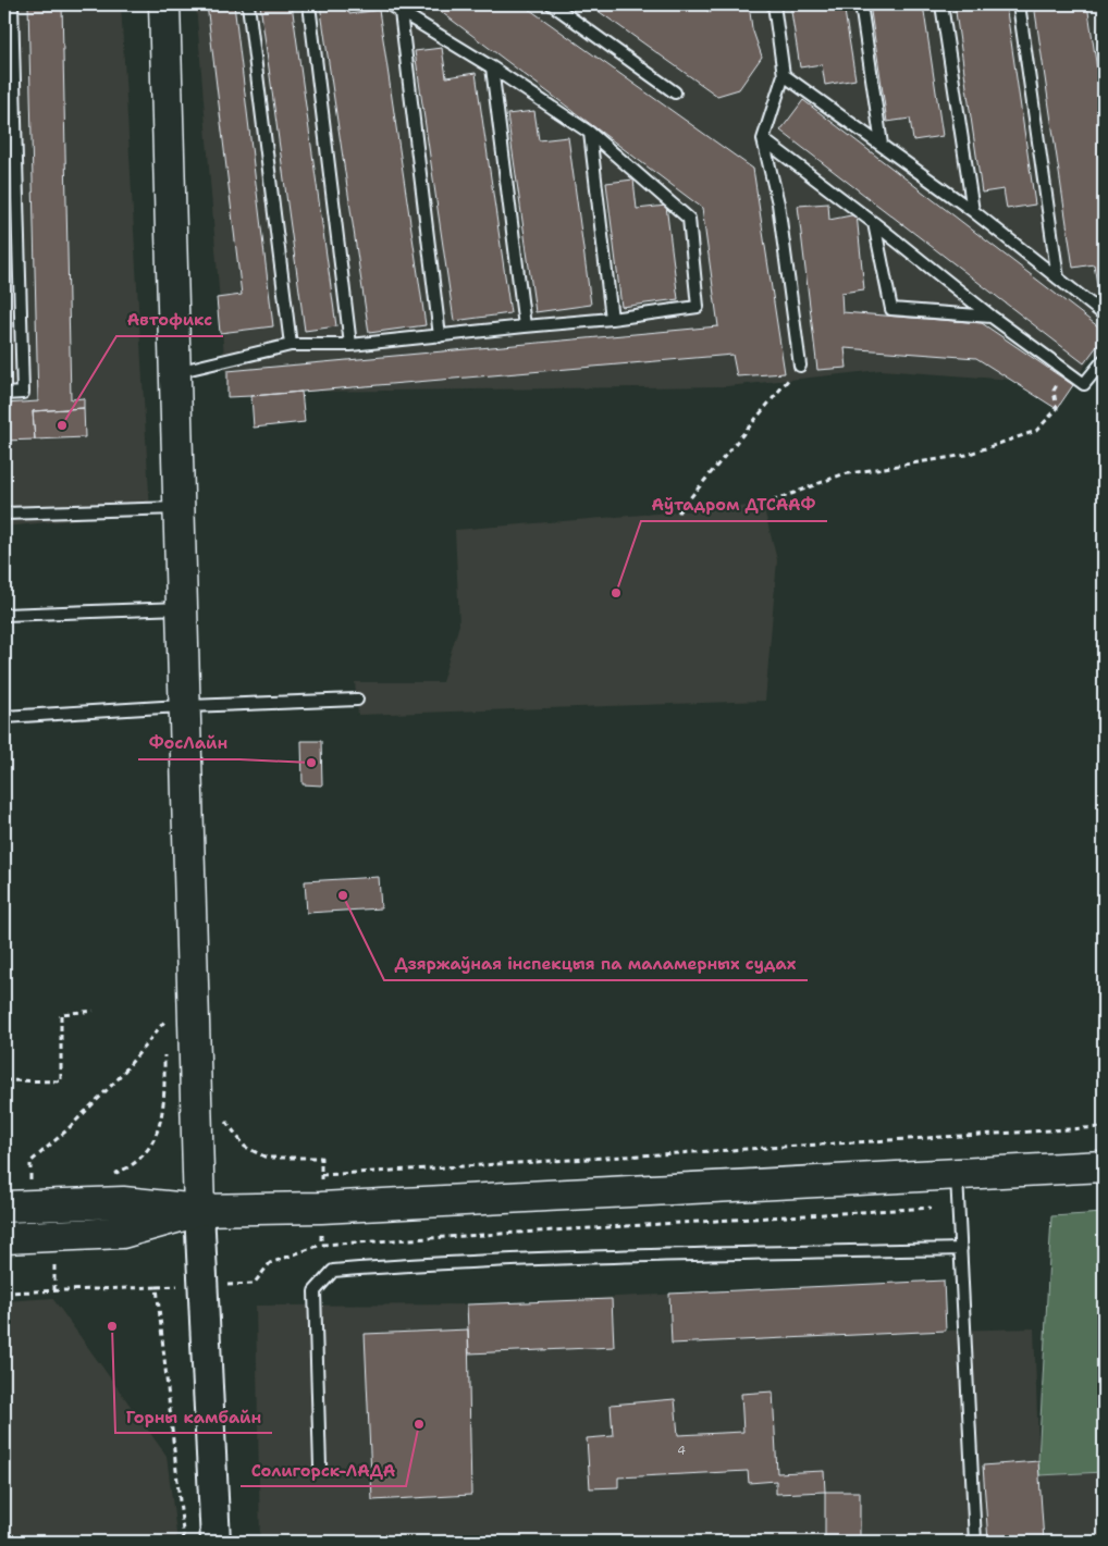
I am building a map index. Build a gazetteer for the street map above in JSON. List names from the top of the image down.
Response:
{
  "places": [
    "Автофикс",
    "Аўтадром ДТСААФ",
    "ФосЛайн",
    "Дзяржаўная інспекцыя па маламерных судах",
    "Горны камбайн",
    "Солигорск-ЛАДА"
  ],
  "house_numbers": ["4"]
}
